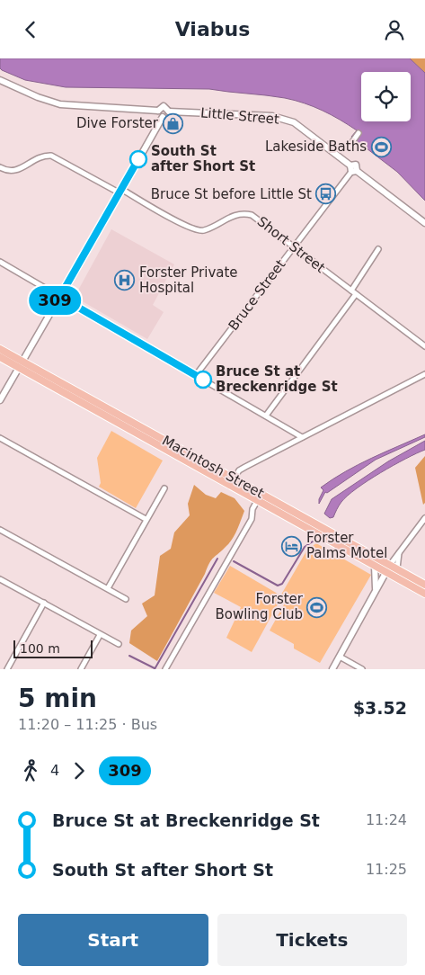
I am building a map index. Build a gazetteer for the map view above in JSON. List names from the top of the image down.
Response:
{
  "streets": {
    "main road": ["Macintosh Street"],
    "street": ["Little Street", "Short Street", "Bruce Street"]
  },
  "crossings": [
    ["Little Street", "Bruce Street"],
    ["Short Street", "Bruce Street"]
  ],
  "places": {
    "shop": ["Dive Forster"],
    "sports": ["Lakeside Baths", "Forster Bowling Club"],
    "other": ["South St after Short St", "Bruce St at Breckenridge St"],
    "bus stop": ["Bruce St before Little St"],
    "hospital": ["Forster Private Hospital"],
    "hotel": ["Forster Palms Motel"]
  },
  "lines": ["bus line 309"],
  "scale_bar": "100 m",
  "page": {
    "header": "Viabus",
    "on_map": "309",
    "scale": "100 m",
    "heading": ["5 min", "11:20 – 11:25 · Bus", "$3.52"],
    "legs": ["4", "309"],
    "list": [
      {
        "name": "Bruce St at Breckenridge St",
        "value": "11:24"
      },
      {
        "name": "South St after Short St",
        "value": "11:25"
      }
    ],
    "buttons": ["Start", "Tickets"]
  }
}
